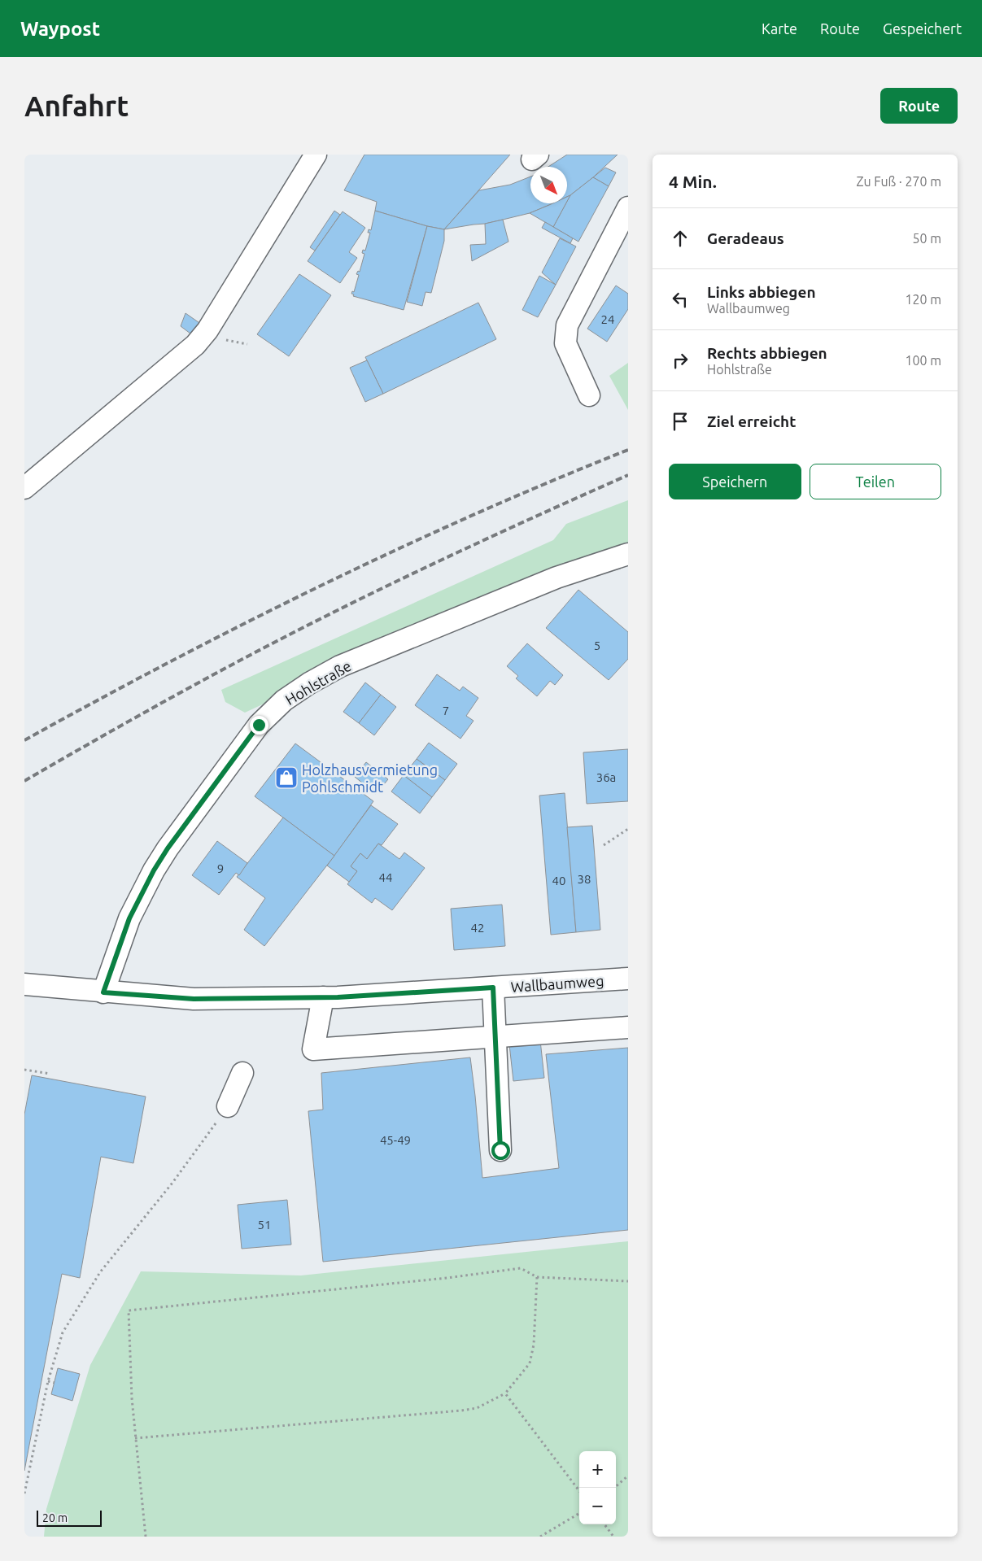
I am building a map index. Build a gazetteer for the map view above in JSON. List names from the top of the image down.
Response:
{
  "streets": {
    "street": ["Hohlstraße", "Wallbaumweg"]
  },
  "crossings": [
    ["Hohlstraße", "Wallbaumweg"]
  ],
  "places": {
    "shop": ["Holzhausvermietung Pohlschmidt"]
  },
  "house_numbers": [
    "24",
    "5",
    "7",
    "36a",
    "9",
    "44",
    "38",
    "40",
    "42",
    "45-49",
    "51"
  ],
  "scale_bar": "20 m",
  "north": "bottom right",
  "page": {
    "header": "Waypost",
    "nav": ["Karte", "Route", "Gespeichert"],
    "buttons": [
      "Route",
      ["Speichern", "Teilen"]
    ],
    "title": "Anfahrt",
    "heading": ["4 Min.", "Zu Fuß · 270 m"],
    "list": [
      ["Geradeaus", "50 m"],
      ["Links abbiegen", "Wallbaumweg", "120 m"],
      ["Rechts abbiegen", "Hohlstraße", "100 m"],
      "Ziel erreicht"
    ],
    "map_buttons": ["+", "−"],
    "scale": "20 m"
  }
}
